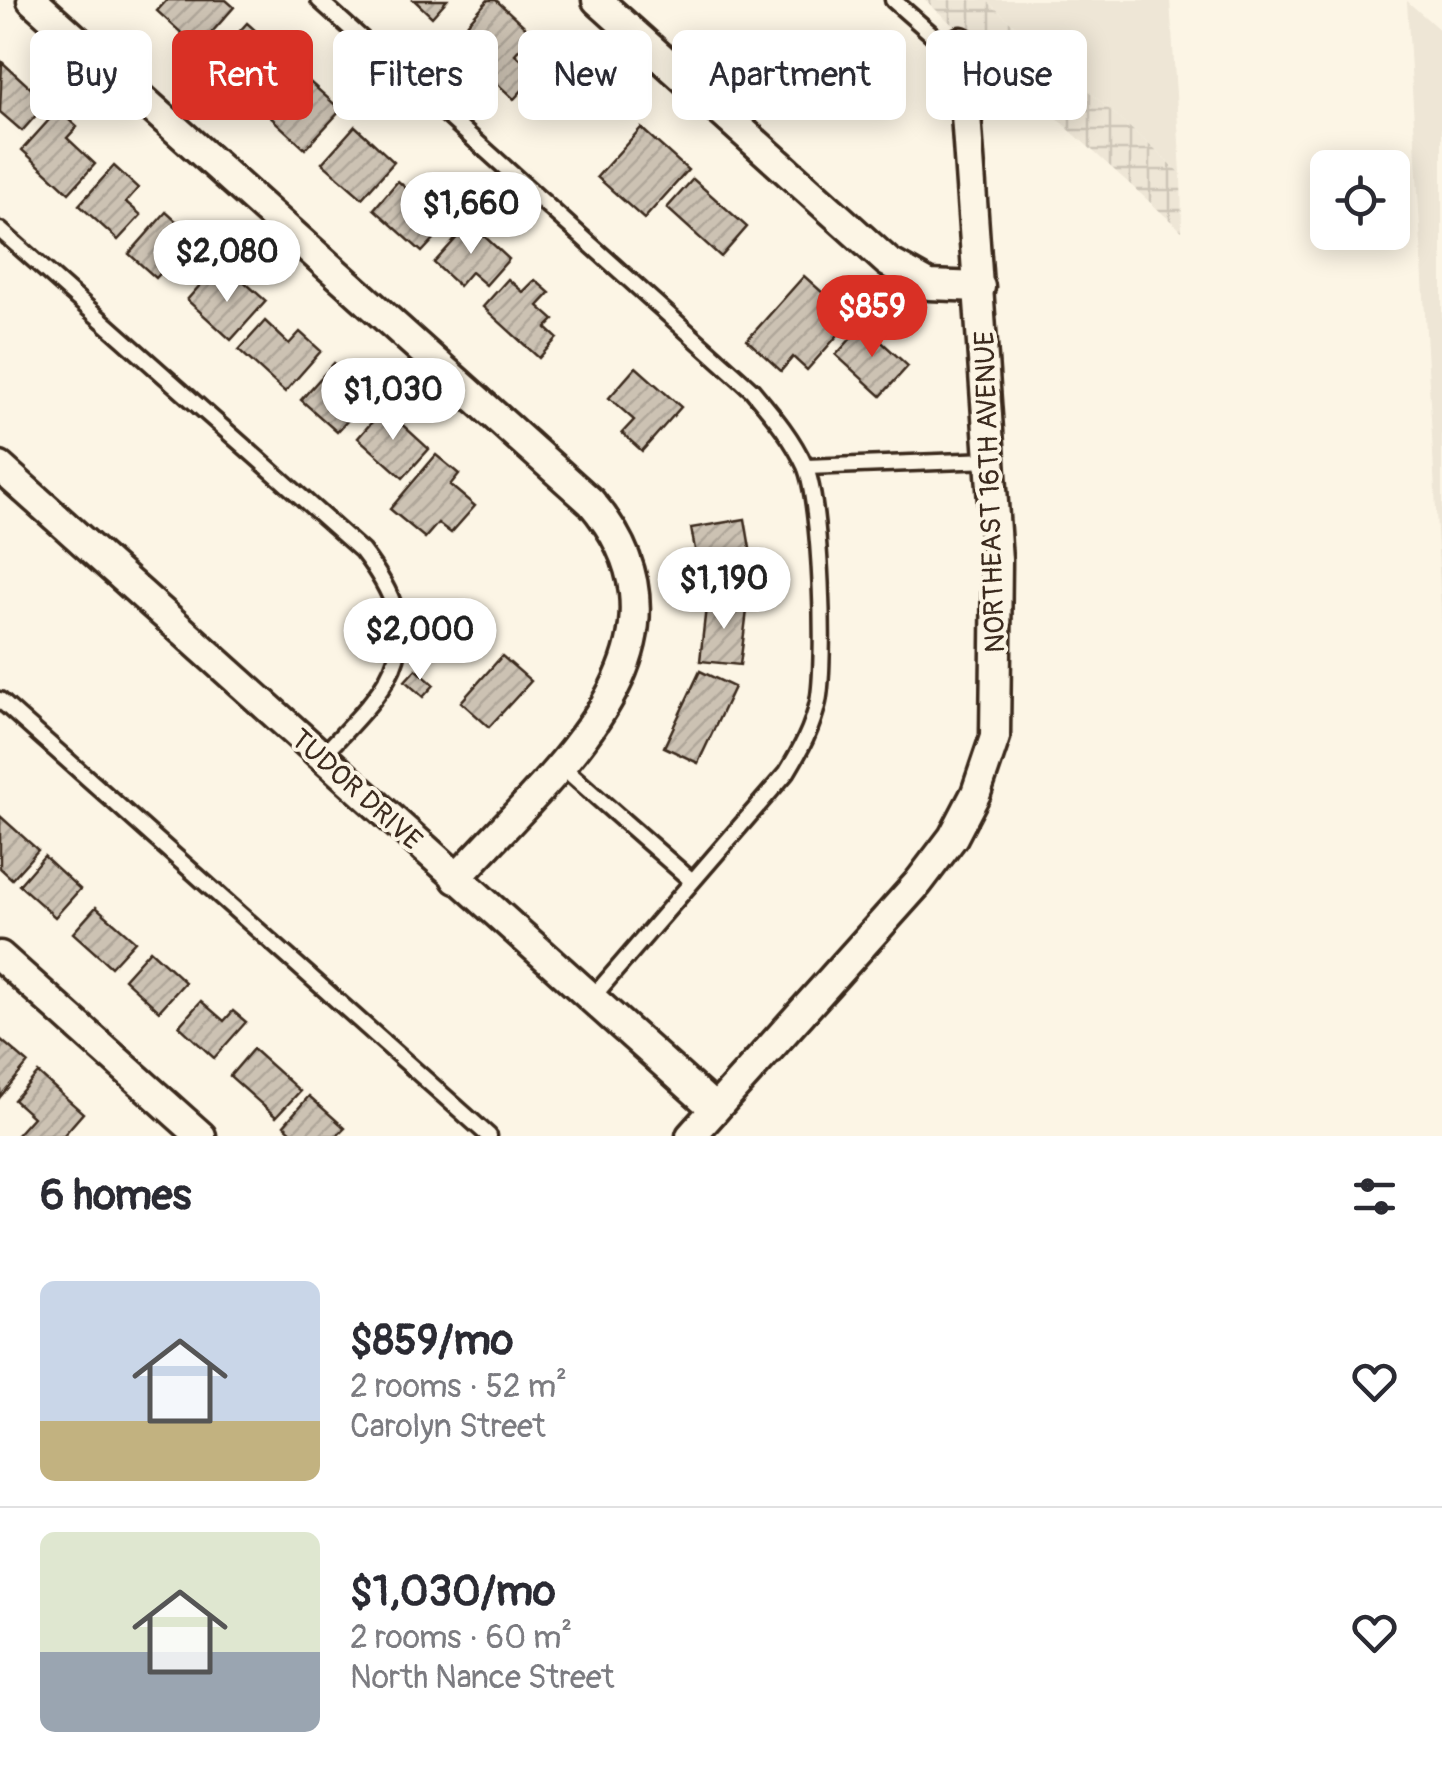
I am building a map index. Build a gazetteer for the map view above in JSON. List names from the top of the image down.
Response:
{
  "streets": {
    "street": ["NORTHEAST 16TH AVENUE", "TUDOR DRIVE"]
  },
  "crossings": [
    ["NORTHEAST 16TH AVENUE", "TUDOR DRIVE"]
  ],
  "page": {
    "chip": [
      "Buy",
      "Rent",
      "Filters",
      "New",
      "Apartment",
      "House"
    ],
    "price": [
      "$1,660",
      "$2,080",
      "$859",
      "$1,030",
      "$1,190",
      "$2,000"
    ],
    "heading": "6 homes",
    "list": [
      {
        "name": "$859/mo",
        "note": "2 rooms · 52 m² · Carolyn Street"
      },
      {
        "name": "$1,030/mo",
        "note": "2 rooms · 60 m² · North Nance Street"
      }
    ]
  }
}
